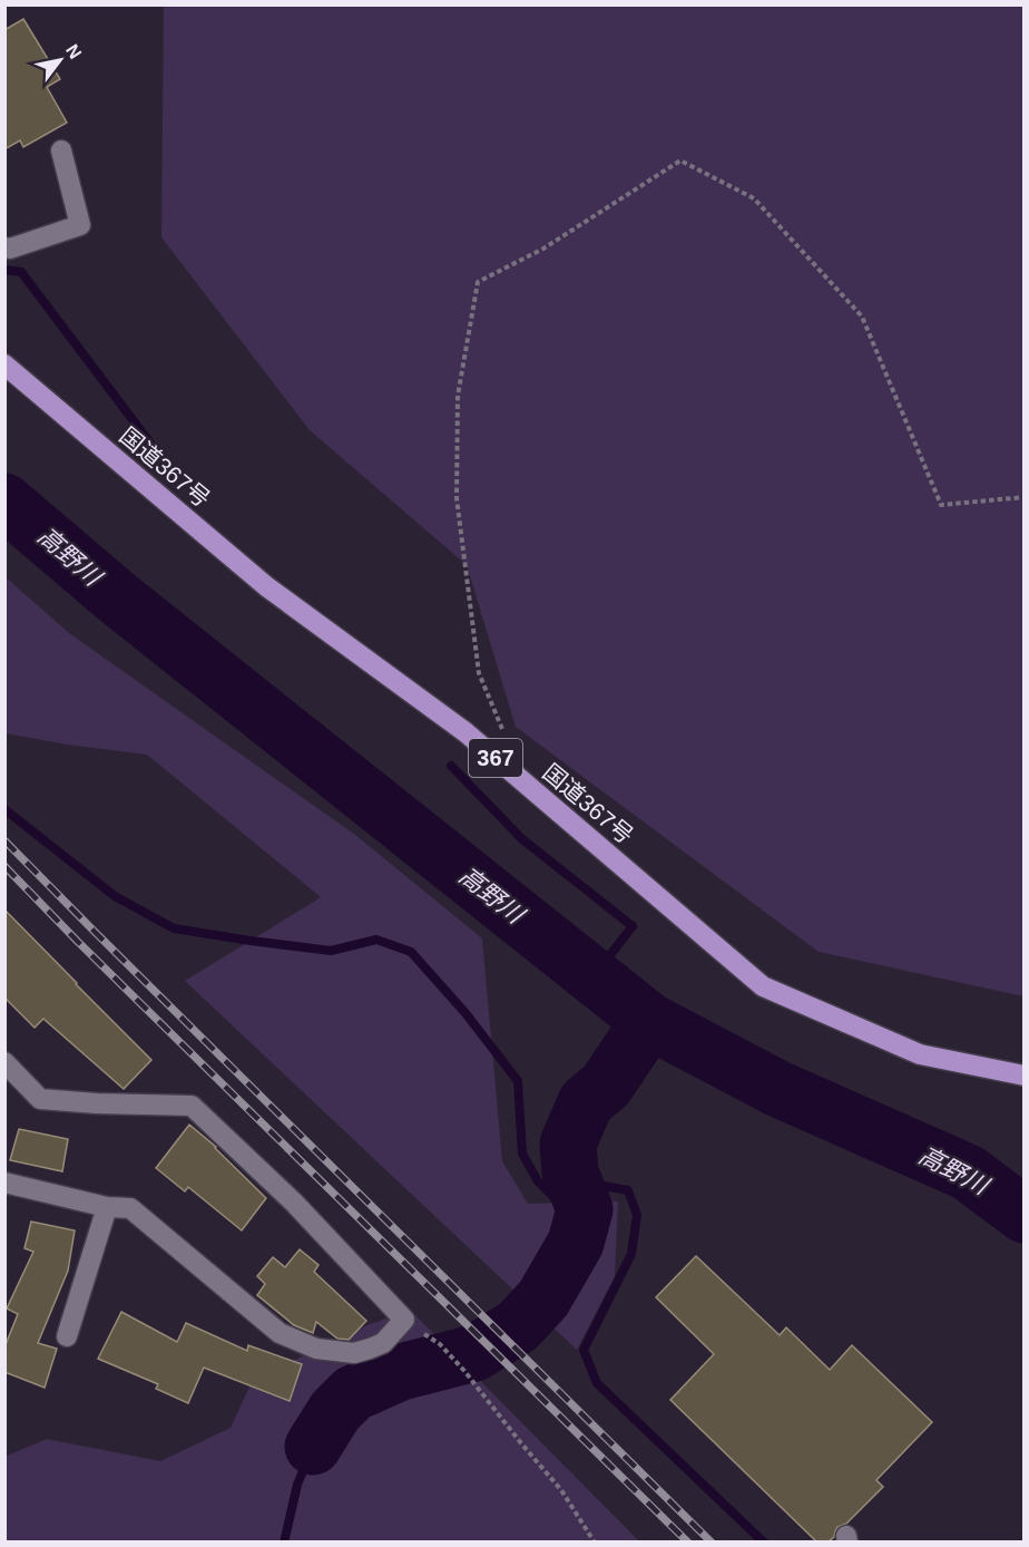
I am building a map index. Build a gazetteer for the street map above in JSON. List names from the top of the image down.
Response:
{
  "streets": {
    "highway": ["国道367号", "367"]
  },
  "water": ["高野川"],
  "north": "top right"
}
